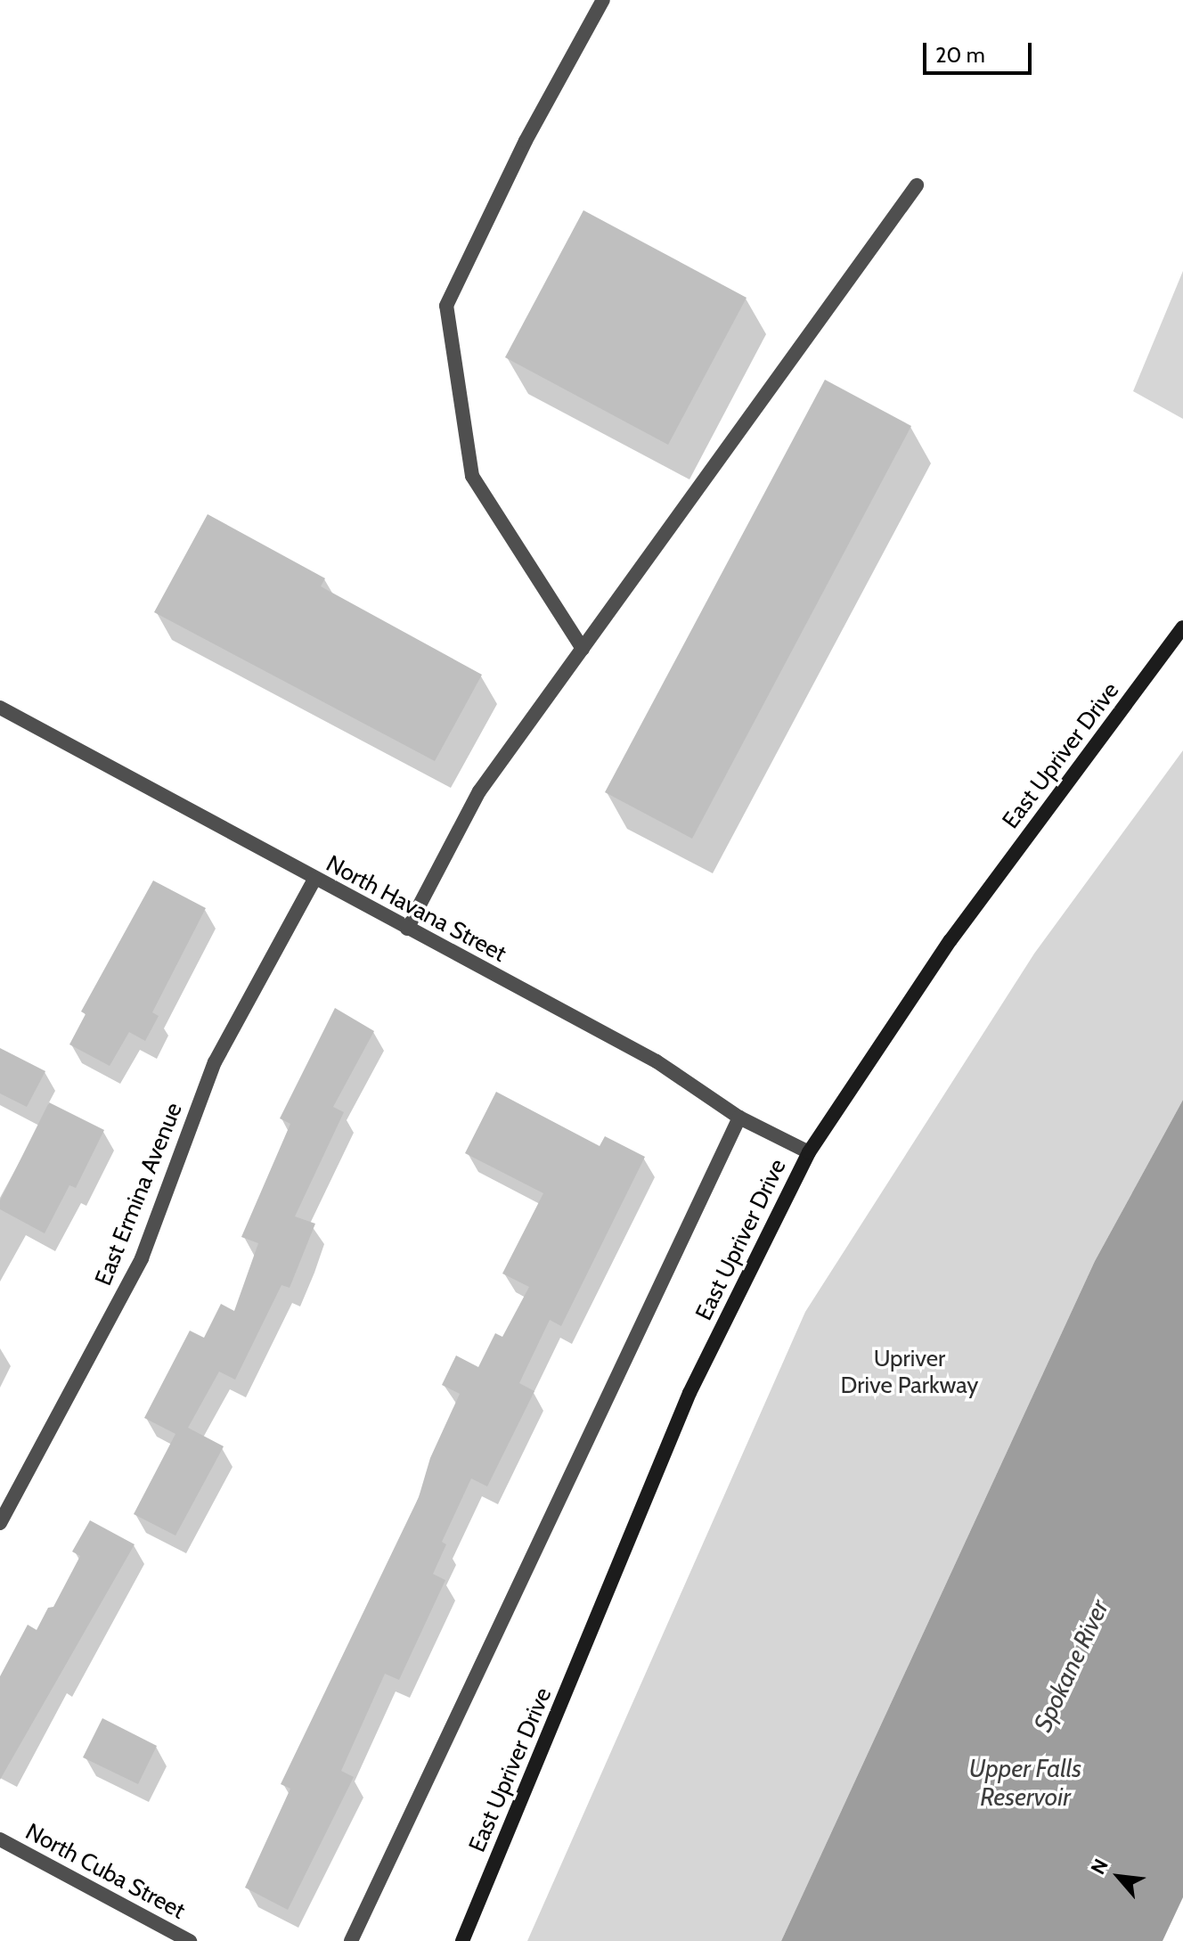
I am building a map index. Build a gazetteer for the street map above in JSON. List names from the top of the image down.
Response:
{
  "streets": {
    "street": [
      "East Upriver Drive",
      "North Havana Street",
      "East Ermina Avenue",
      "North Cuba Street"
    ]
  },
  "crossings": [
    ["East Upriver Drive", "North Havana Street"],
    ["North Havana Street", "East Ermina Avenue"]
  ],
  "water": ["Spokane River", "Upper Falls Reservoir"],
  "parks": ["Upriver Drive Parkway"],
  "scale_bar": "20 m",
  "north": "top left"
}
